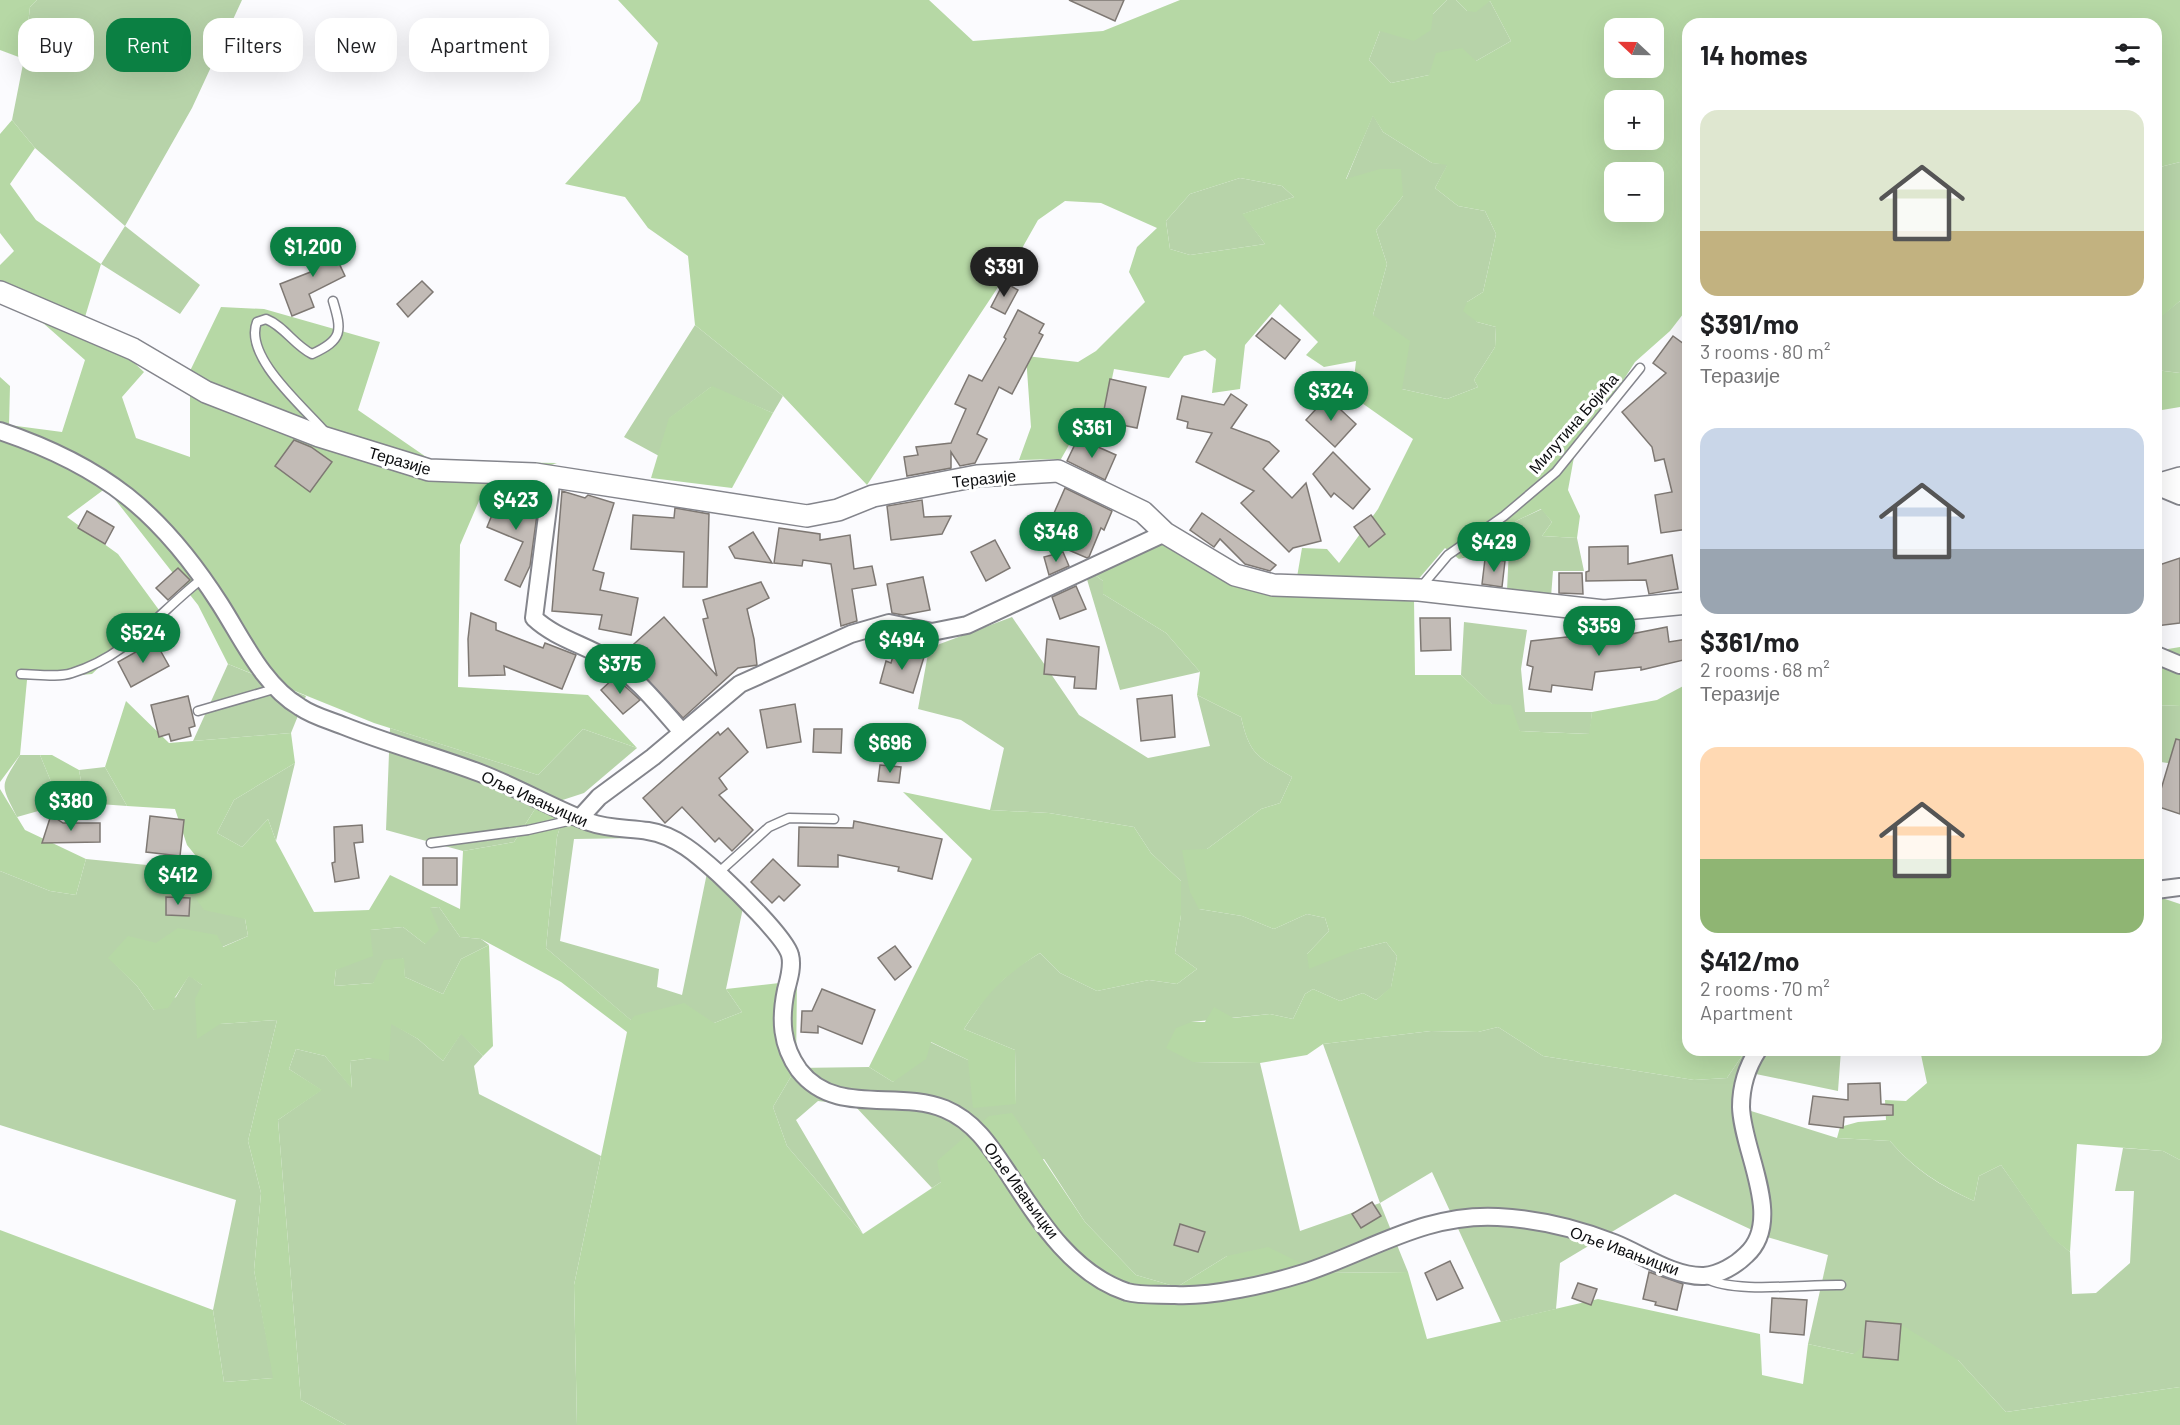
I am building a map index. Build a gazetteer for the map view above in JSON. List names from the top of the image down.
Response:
{
  "streets": {
    "street": ["Теразије", "Оље Ивањицки"],
    "lane": ["Милутина Бојића"]
  },
  "crossings": [
    ["Милутина Бојића", "Теразије"]
  ],
  "north": "left",
  "page": {
    "map_buttons": ["+", "−"],
    "chip": [
      "Buy",
      "Rent",
      "Filters",
      "New",
      "Apartment"
    ],
    "heading": "14 homes",
    "list": [
      {
        "name": "$391/mo",
        "note": "3 rooms · 80 m² · Теразије"
      },
      {
        "name": "$361/mo",
        "note": "2 rooms · 68 m² · Теразије"
      },
      {
        "name": "$412/mo",
        "note": "2 rooms · 70 m² · Apartment"
      }
    ],
    "price": [
      "$1,200",
      "$391",
      "$324",
      "$361",
      "$423",
      "$348",
      "$429",
      "$359",
      "$524",
      "$494",
      "$375",
      "$696",
      "$380",
      "$412"
    ]
  }
}
